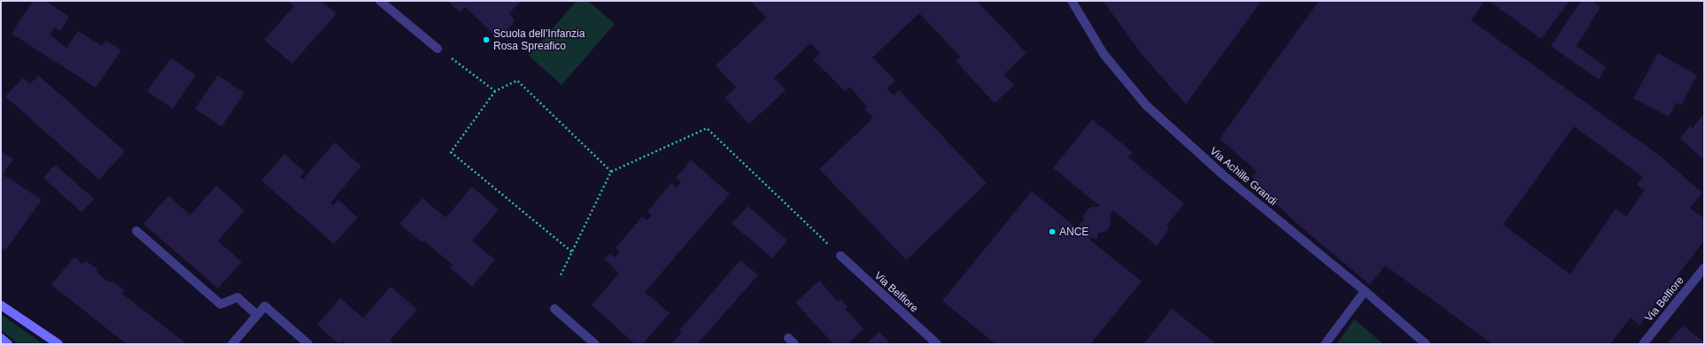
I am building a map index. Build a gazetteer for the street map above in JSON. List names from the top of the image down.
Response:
{
  "streets": {
    "street": ["Via Achille Grandi", "Via Belfiore"]
  },
  "places": ["Scuola dell’Infanzia Rosa Spreafico", "ANCE"]
}
